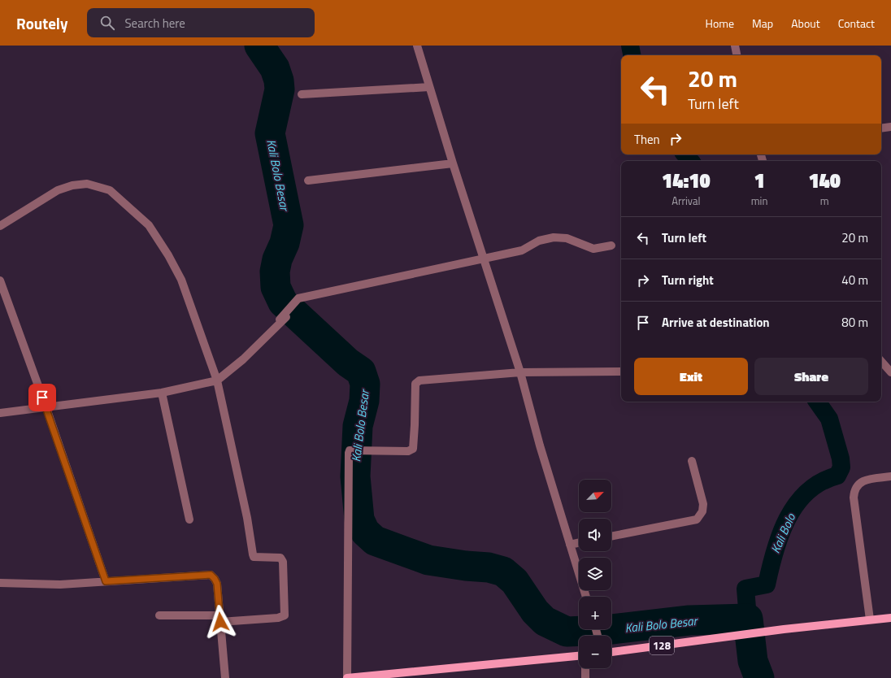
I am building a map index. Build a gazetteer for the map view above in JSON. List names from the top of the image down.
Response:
{
  "streets": {
    "main road": ["128"]
  },
  "water": ["Kali Bolo Besar", "Kali Bolo"],
  "north": "top right",
  "page": {
    "header": "Routely",
    "search": "Search here",
    "nav": [
      "Home",
      "Map",
      "About",
      "Contact"
    ],
    "turn": ["20 m", "Turn left"],
    "then": "Then",
    "eta": [
      "14:10",
      "Arrival",
      "1",
      "min",
      "140",
      "m"
    ],
    "list": [
      {
        "name": "Turn left",
        "value": "20 m"
      },
      {
        "name": "Turn right",
        "value": "40 m"
      },
      {
        "name": "Arrive at destination",
        "value": "80 m"
      }
    ],
    "buttons": ["Exit", "Share"],
    "map_buttons": ["+", "−"]
  }
}
